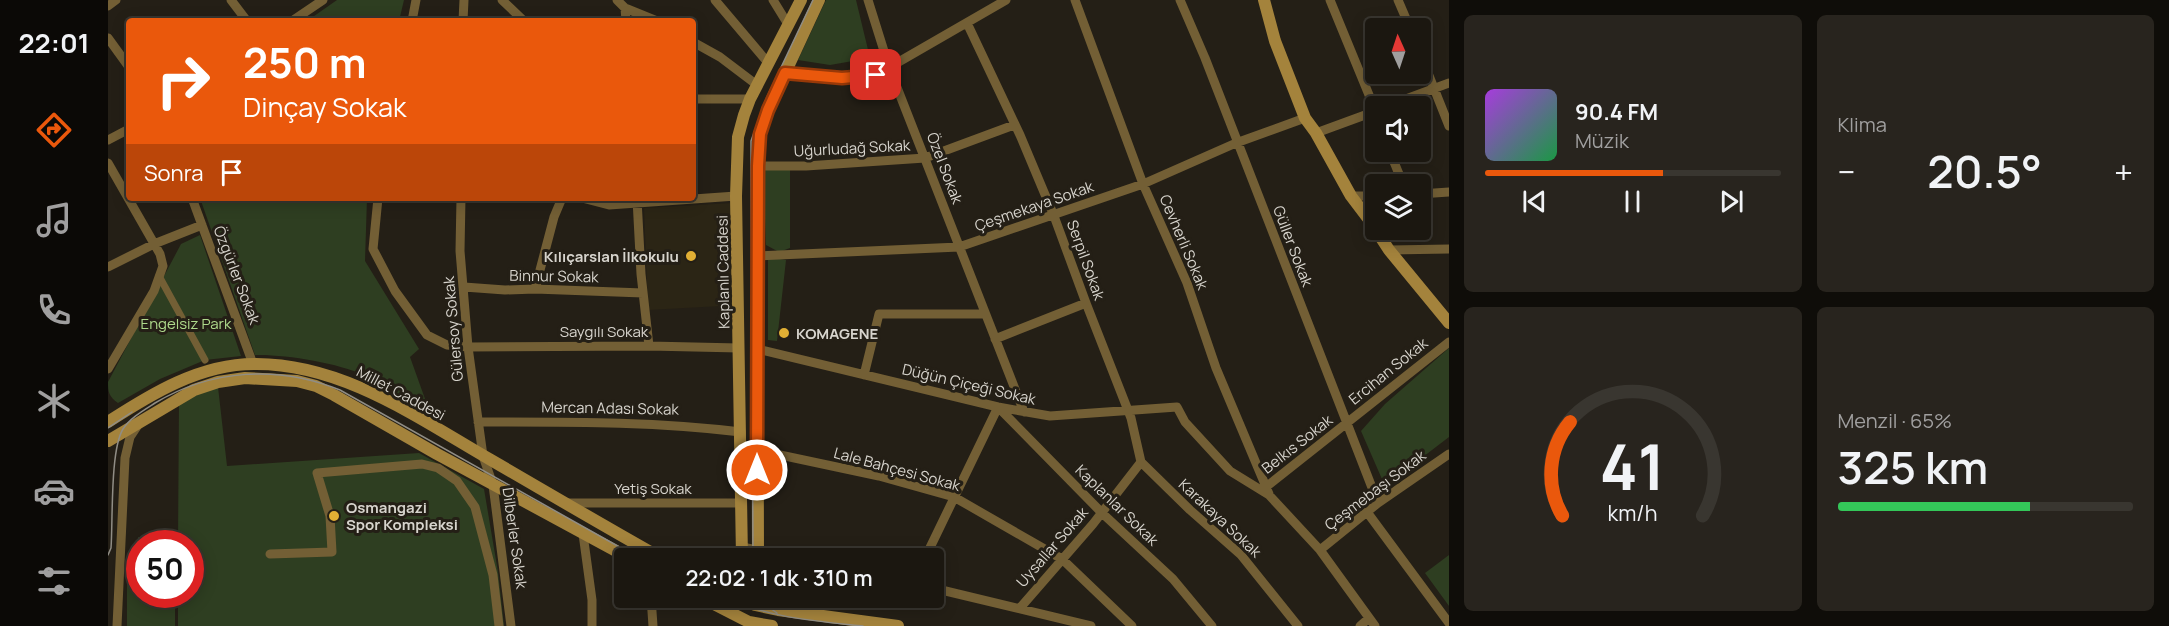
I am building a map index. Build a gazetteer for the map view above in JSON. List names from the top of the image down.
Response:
{
  "streets": {
    "main road": ["Kaplanlı Caddesi", "Millet Caddesi"],
    "street": [
      "Uğurludağ Sokak",
      "Özel Sokak",
      "Çeşmekaya Sokak",
      "Cevherli Sokak",
      "Güller Sokak",
      "Serpil Sokak",
      "Özgürler Sokak",
      "Binnur Sokak",
      "Gülersoy Sokak",
      "Saygılı Sokak",
      "Ercihan Sokak",
      "Düğün Çiçeği Sokak",
      "Mercan Adası Sokak",
      "Belkıs Sokak",
      "Lale Bahçesi Sokak",
      "Yetiş Sokak",
      "Çeşmebaşı Sokak",
      "Kaplanlar Sokak",
      "Karakaya Sokak",
      "Dilberler Sokak",
      "Uysallar Sokak"
    ]
  },
  "crossings": [
    ["Uğurludağ Sokak", "Özel Sokak"],
    ["Uğurludağ Sokak", "Serpil Sokak"],
    ["Özel Sokak", "Çeşmekaya Sokak"],
    ["Özel Sokak", "Düğün Çiçeği Sokak"],
    ["Çeşmekaya Sokak", "Cevherli Sokak"],
    ["Çeşmekaya Sokak", "Güller Sokak"],
    ["Çeşmekaya Sokak", "Serpil Sokak"],
    ["Cevherli Sokak", "Düğün Çiçeği Sokak"],
    ["Cevherli Sokak", "Belkıs Sokak"],
    ["Güller Sokak", "Ercihan Sokak"],
    ["Güller Sokak", "Belkıs Sokak"],
    ["Güller Sokak", "Çeşmebaşı Sokak"],
    ["Serpil Sokak", "Düğün Çiçeği Sokak"],
    ["Kaplanlı Caddesi", "Saygılı Sokak"],
    ["Kaplanlı Caddesi", "Mercan Adası Sokak"],
    ["Kaplanlı Caddesi", "Yetiş Sokak"],
    ["Özgürler Sokak", "Millet Caddesi"],
    ["Binnur Sokak", "Gülersoy Sokak"],
    ["Gülersoy Sokak", "Saygılı Sokak"],
    ["Gülersoy Sokak", "Millet Caddesi"],
    ["Gülersoy Sokak", "Mercan Adası Sokak"],
    ["Gülersoy Sokak", "Dilberler Sokak"],
    ["Ercihan Sokak", "Belkıs Sokak"],
    ["Düğün Çiçeği Sokak", "Belkıs Sokak"],
    ["Düğün Çiçeği Sokak", "Kaplanlar Sokak"],
    ["Millet Caddesi", "Yetiş Sokak"],
    ["Millet Caddesi", "Dilberler Sokak"],
    ["Lale Bahçesi Sokak", "Uysallar Sokak"],
    ["Kaplanlar Sokak", "Uysallar Sokak"],
    ["Karakaya Sokak", "Uysallar Sokak"]
  ],
  "parks": ["Engelsiz Park"],
  "places": ["Kılıçarslan İlkokulu", "KOMAGENE", "Osmangazi Spor Kompleksi"],
  "north": "top",
  "page": {
    "tabs": "22:01",
    "tile": [
      "Klima",
      ["Menzil · 65%", "325 km"]
    ],
    "turn": ["250 m", "Dinçay Sokak"],
    "song": ["90.4 FM", "Müzik"],
    "then": "Sonra",
    "heat": ["−", "20.5°", "+"],
    "limit": "50",
    "trip": "22:02 · 1 dk · 310 m",
    "gauge": ["41", "km/h"]
  }
}
